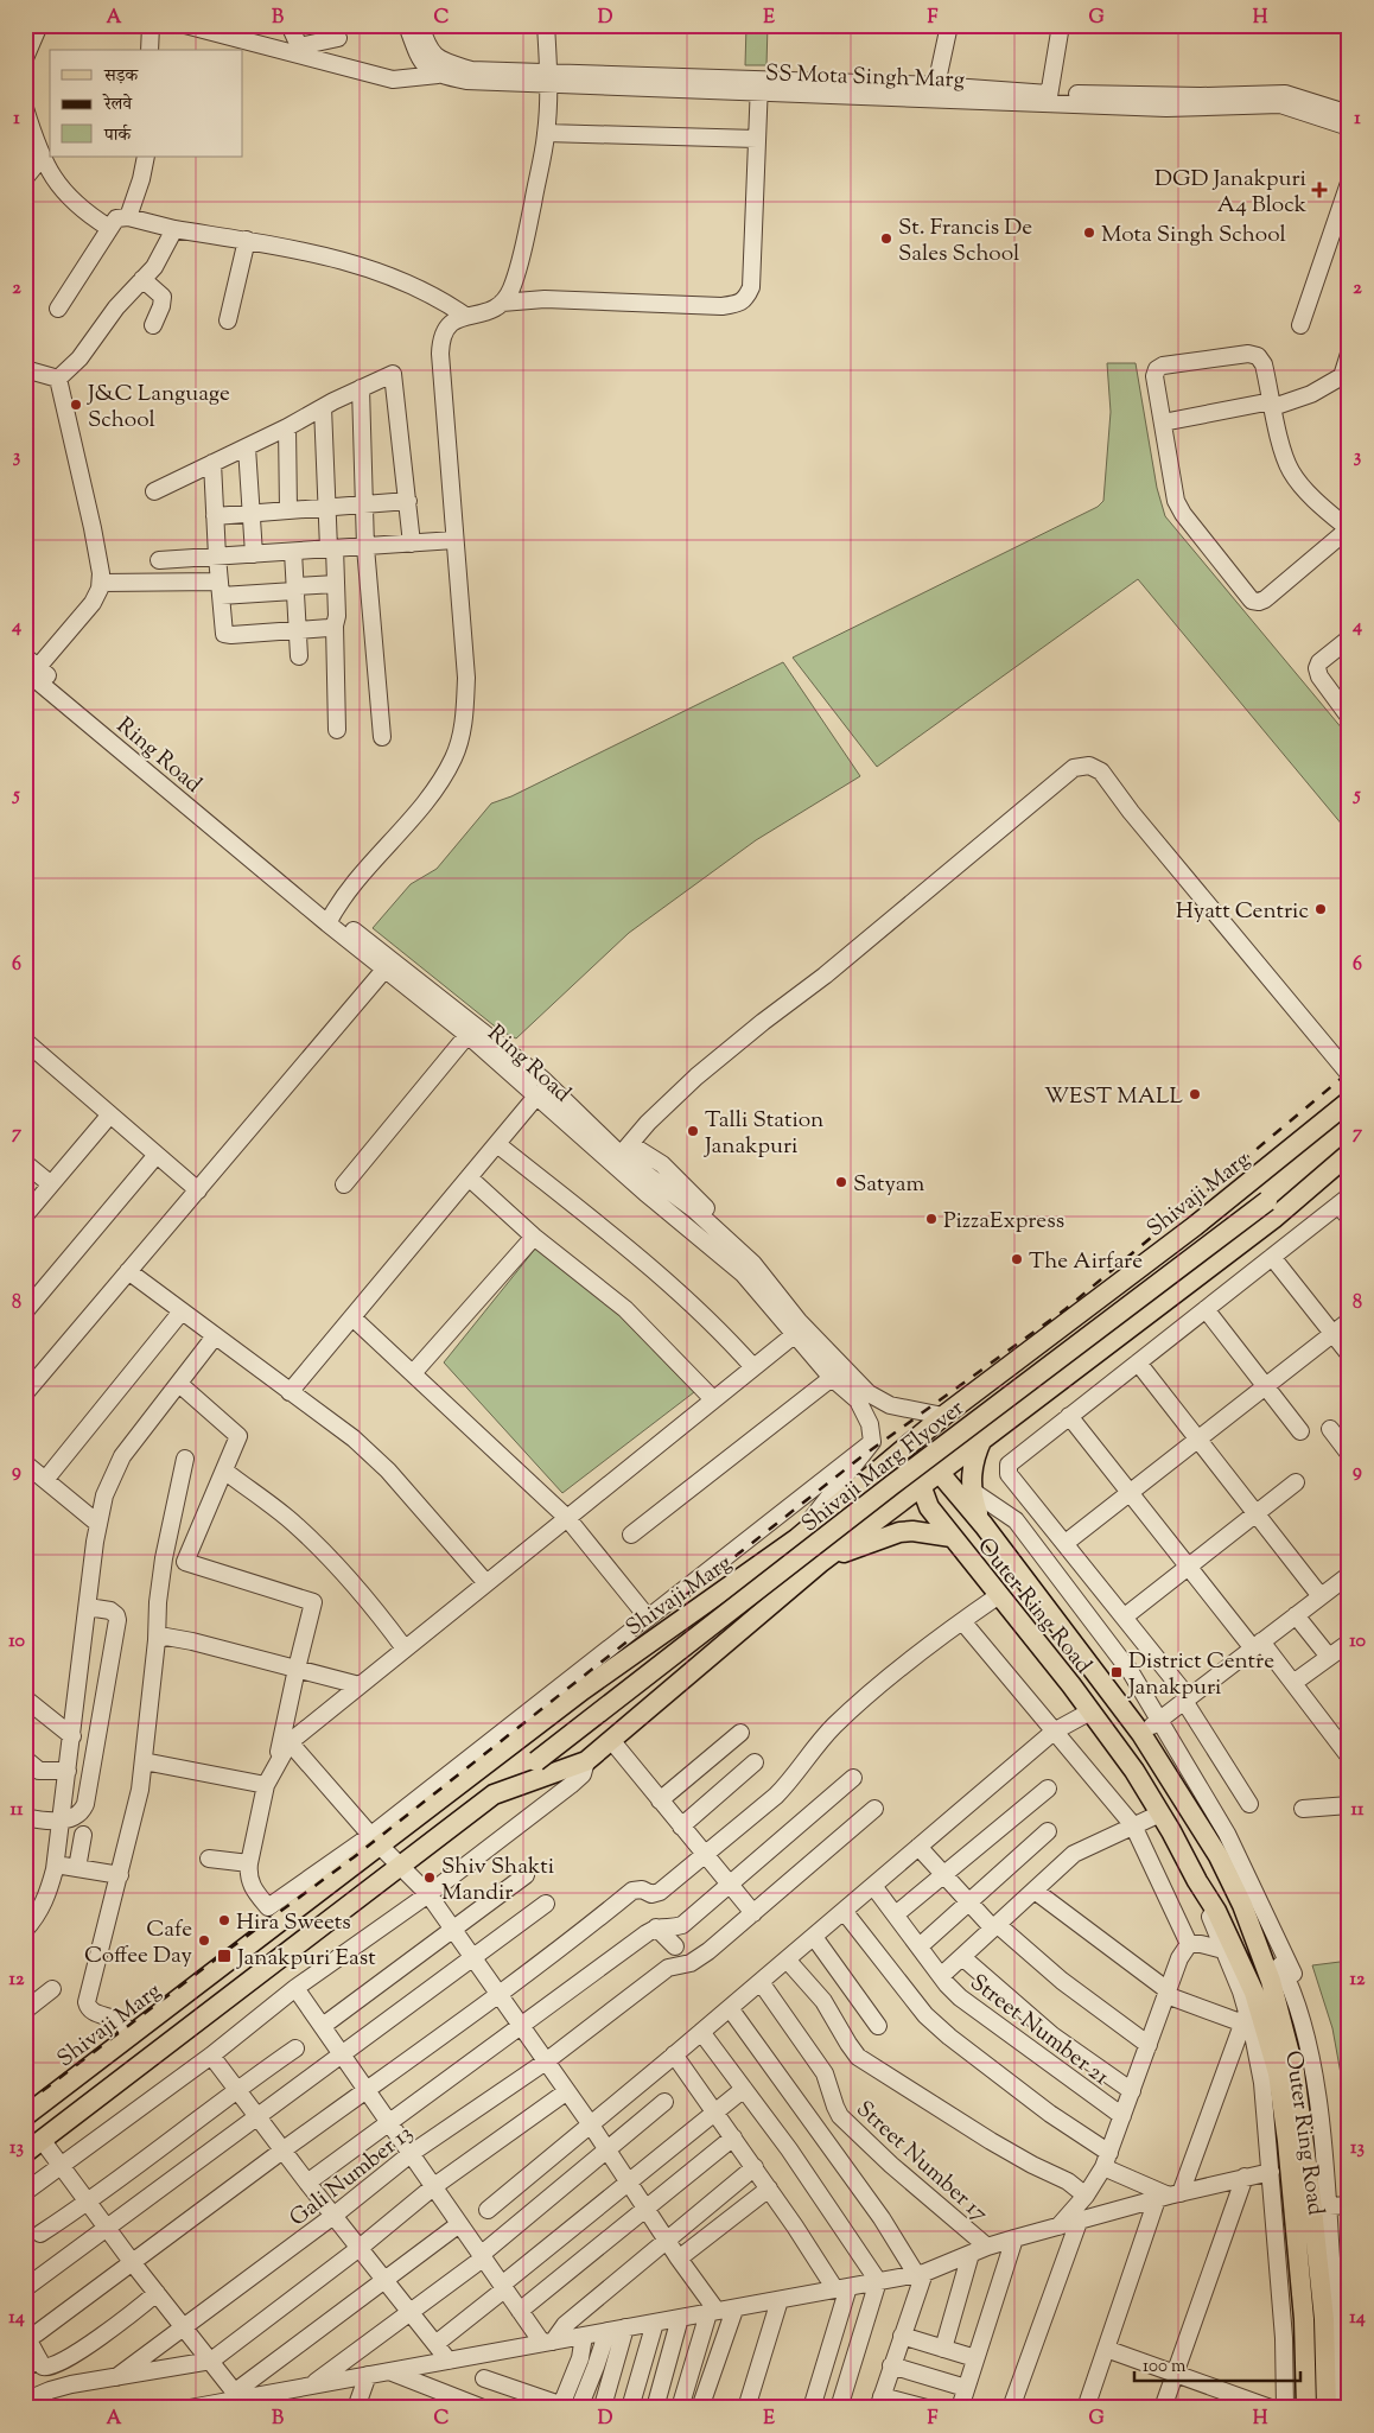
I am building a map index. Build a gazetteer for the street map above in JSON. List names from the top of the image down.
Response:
{
  "streets": {
    "main road": ["Shivaji Marg", "Shivaji Marg Flyover", "Outer Ring Road"],
    "street": [
      "SS Mota Singh Marg",
      "Ring Road",
      "Street Number 21",
      "Street Number 17",
      "Gali Number 13"
    ]
  },
  "crossings": [
    ["Ring Road", "Shivaji Marg"]
  ],
  "places": {
    "health": ["DGD Janakpuri A4 Block"],
    "other": [
      "Mota Singh School",
      "St. Francis De Sales School",
      "J&C Language School",
      "Hyatt Centric",
      "WEST MALL",
      "Talli Station Janakpuri",
      "Satyam",
      "PizzaExpress",
      "The Airfare",
      "Shiv Shakti Mandir",
      "Hira Sweets",
      "Cafe Coffee Day"
    ],
    "transit": ["District Centre Janakpuri", "Janakpuri East"]
  },
  "legend": ["सड़क", "रेलवे", "पार्क"],
  "scale_bar": "100 m",
  "grid": {
    "columns": [
      "A",
      "B",
      "C",
      "D",
      "E",
      "F",
      "G",
      "H"
    ],
    "rows": [
      "1",
      "2",
      "3",
      "4",
      "5",
      "6",
      "7",
      "8",
      "9",
      "10",
      "11",
      "12",
      "13",
      "14"
    ]
  }
}
